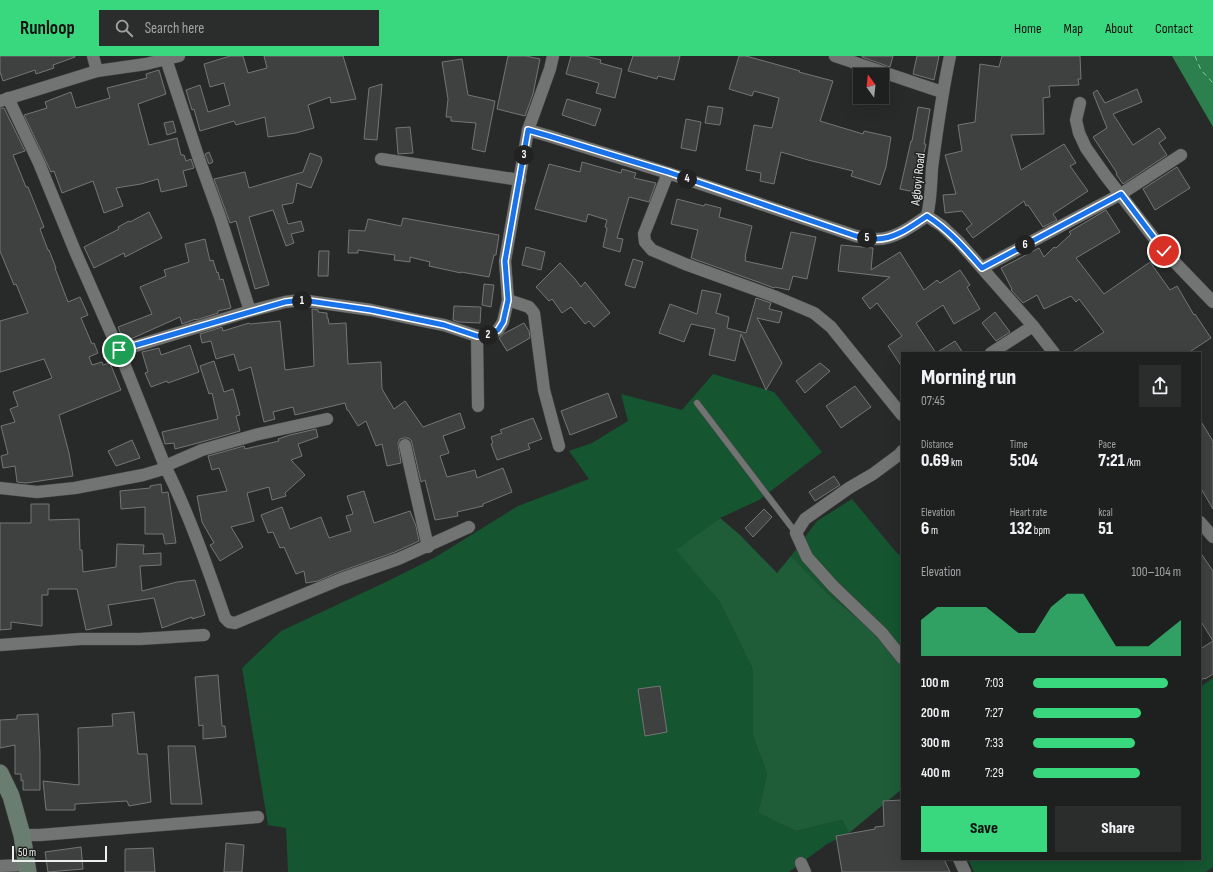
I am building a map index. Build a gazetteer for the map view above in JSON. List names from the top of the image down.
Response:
{
  "streets": {
    "street": ["Agboyi Road"]
  },
  "scale_bar": "50 m",
  "north": "top",
  "page": {
    "header": "Runloop",
    "search": "Search here",
    "nav": [
      "Home",
      "Map",
      "About",
      "Contact"
    ],
    "pins": [
      "3",
      "4",
      "5",
      "6",
      "1",
      "2"
    ],
    "heading": ["Morning run", "07:45"],
    "stats": [
      ["Distance", "0.69 km"],
      ["Time", "5:04"],
      ["Pace", "7:21 /km"],
      ["Elevation", "6 m"],
      ["Heart rate", "132 bpm"],
      ["kcal", "51"]
    ],
    "chart": ["Elevation", "100–104 m"],
    "list": [
      {
        "name": "100 m",
        "note": "7:03"
      },
      {
        "name": "200 m",
        "note": "7:27"
      },
      {
        "name": "300 m",
        "note": "7:33"
      },
      {
        "name": "400 m",
        "note": "7:29"
      }
    ],
    "buttons": ["Save", "Share"],
    "scale": "50 m"
  }
}
